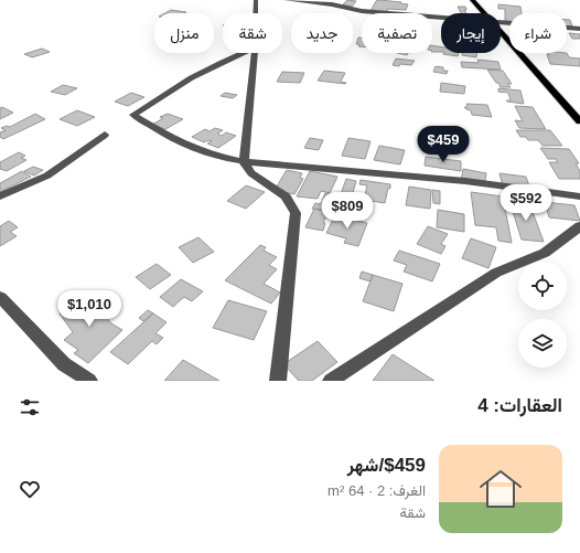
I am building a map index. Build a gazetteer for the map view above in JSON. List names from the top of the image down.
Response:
{
  "page": {
    "chip": [
      "شراء",
      "إيجار",
      "تصفية",
      "جديد",
      "شقة",
      "منزل"
    ],
    "price": [
      "$459",
      "$592",
      "$809",
      "$1,010"
    ],
    "heading": "العقارات: 4",
    "list": [
      {
        "name": "$459/شهر",
        "note": "الغرف: 2 · 64 m² · شقة"
      }
    ]
  }
}
